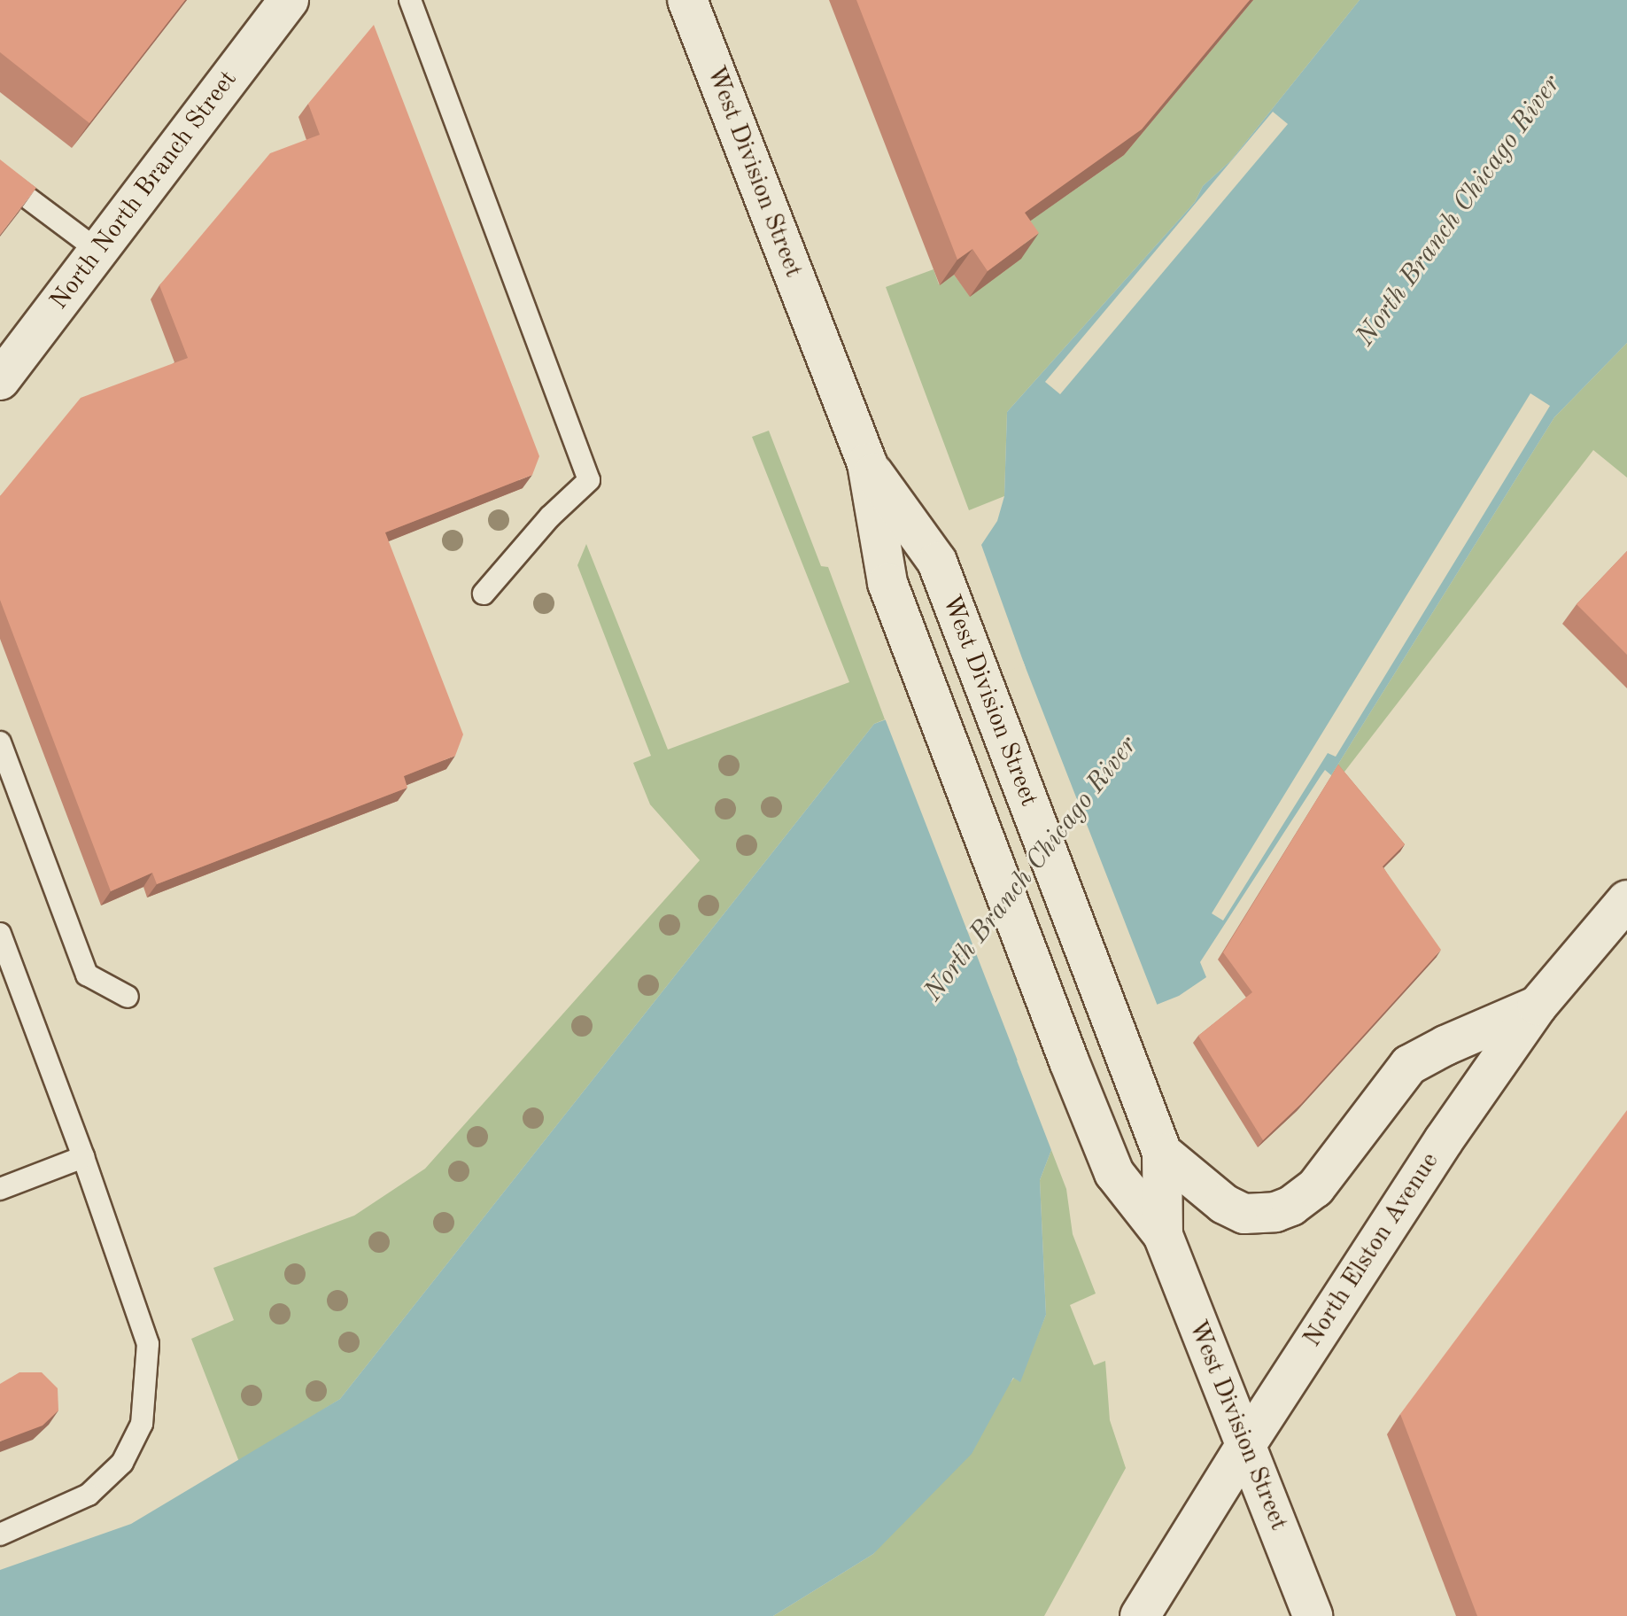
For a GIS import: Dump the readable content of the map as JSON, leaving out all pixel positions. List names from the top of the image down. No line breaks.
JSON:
{"streets":{"main road":["West Division Street","North North Branch Street","North Elston Avenue"]},"crossings":[["West Division Street","North Elston Avenue"]],"water":["North Branch Chicago River"]}
